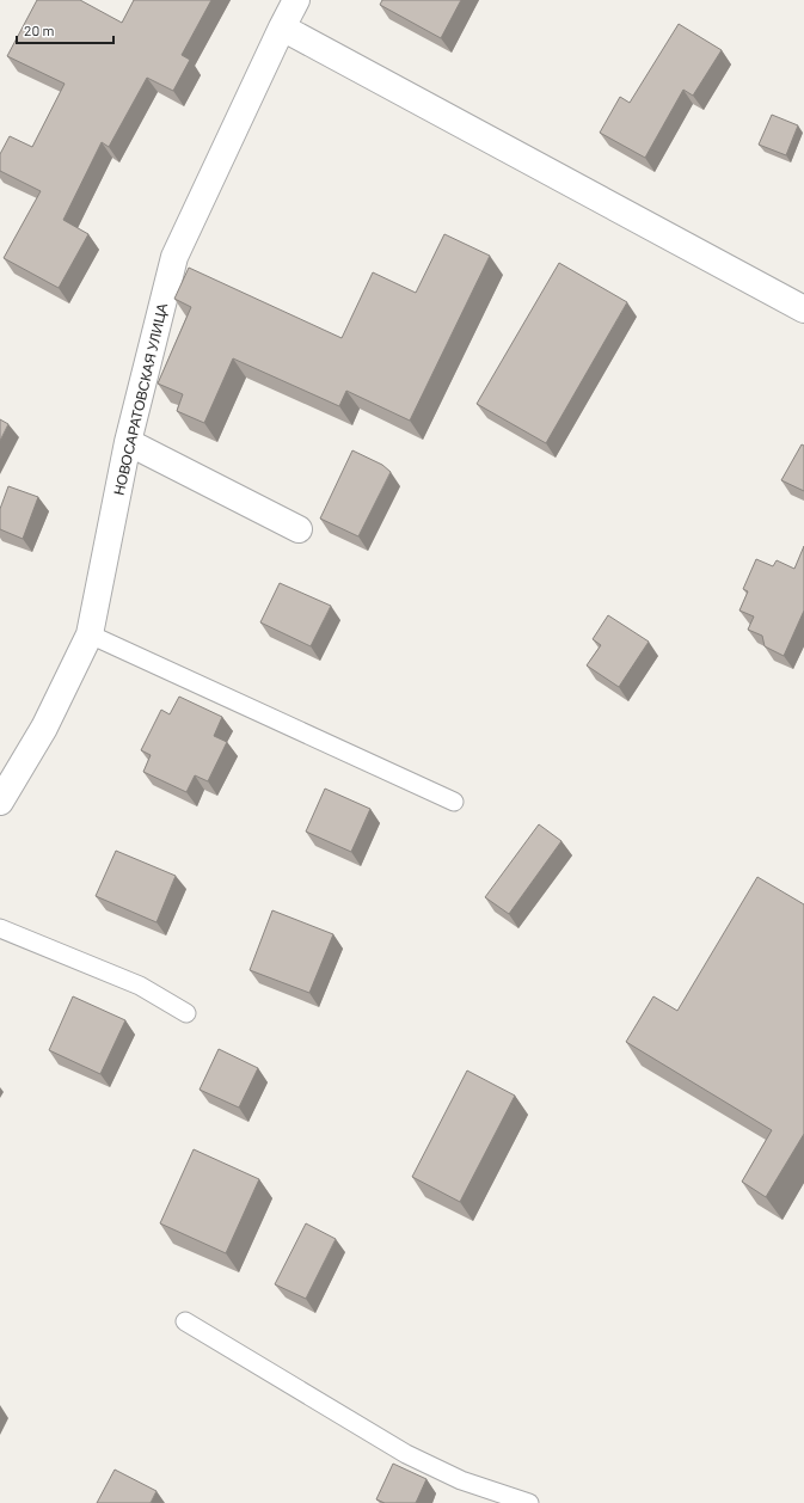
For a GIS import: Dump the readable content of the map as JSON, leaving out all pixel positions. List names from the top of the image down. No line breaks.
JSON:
{"streets":{"street":["НОВОСАРАТОВСКАЯ УЛИЦА"]},"scale_bar":"20 m"}
